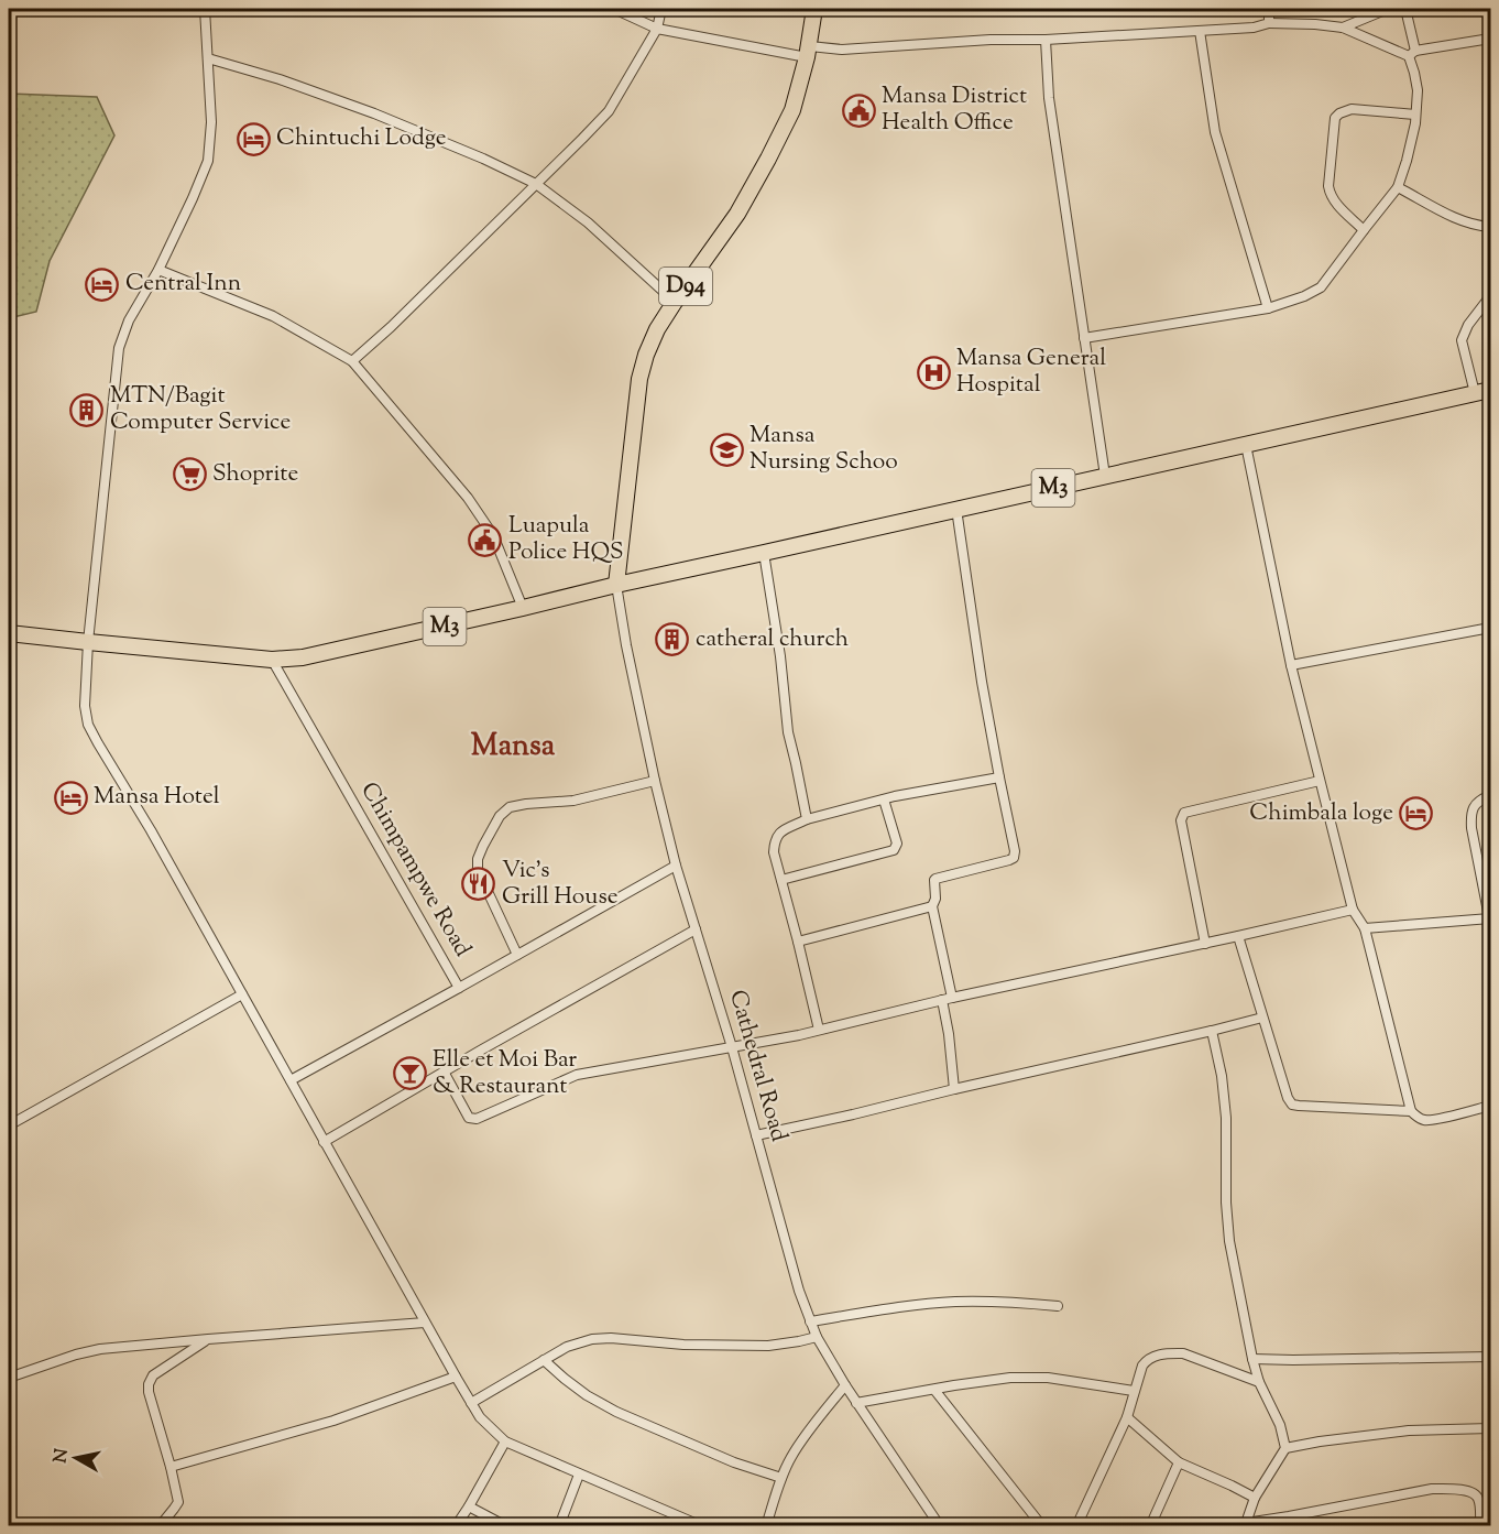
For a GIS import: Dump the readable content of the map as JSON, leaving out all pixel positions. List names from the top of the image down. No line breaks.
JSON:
{"streets":{"main road":["D94","M3"],"street":["Chimpampwe Road","Cathedral Road"]},"crossings":[["D94","M3"],["D94","Cathedral Road"],["M3","Chimpampwe Road"],["M3","Cathedral Road"],["Chimpampwe Road","Cathedral Road"]],"districts":["Mansa"],"places":{"public building":["Mansa District Health Office","Luapula Police HQS"],"hotel":["Chintuchi Lodge","Central Inn","Mansa Hotel","Chimbala loge"],"hospital":["Mansa General Hospital"],"building":["MTN/Bagit Computer Service","catheral church"],"school or university":["Mansa Nursing Schoo"],"supermarket":["Shoprite"],"restaurant":["Vic's Grill House"],"bar":["Elle et Moi Bar & Restaurant"]},"north":"left"}
